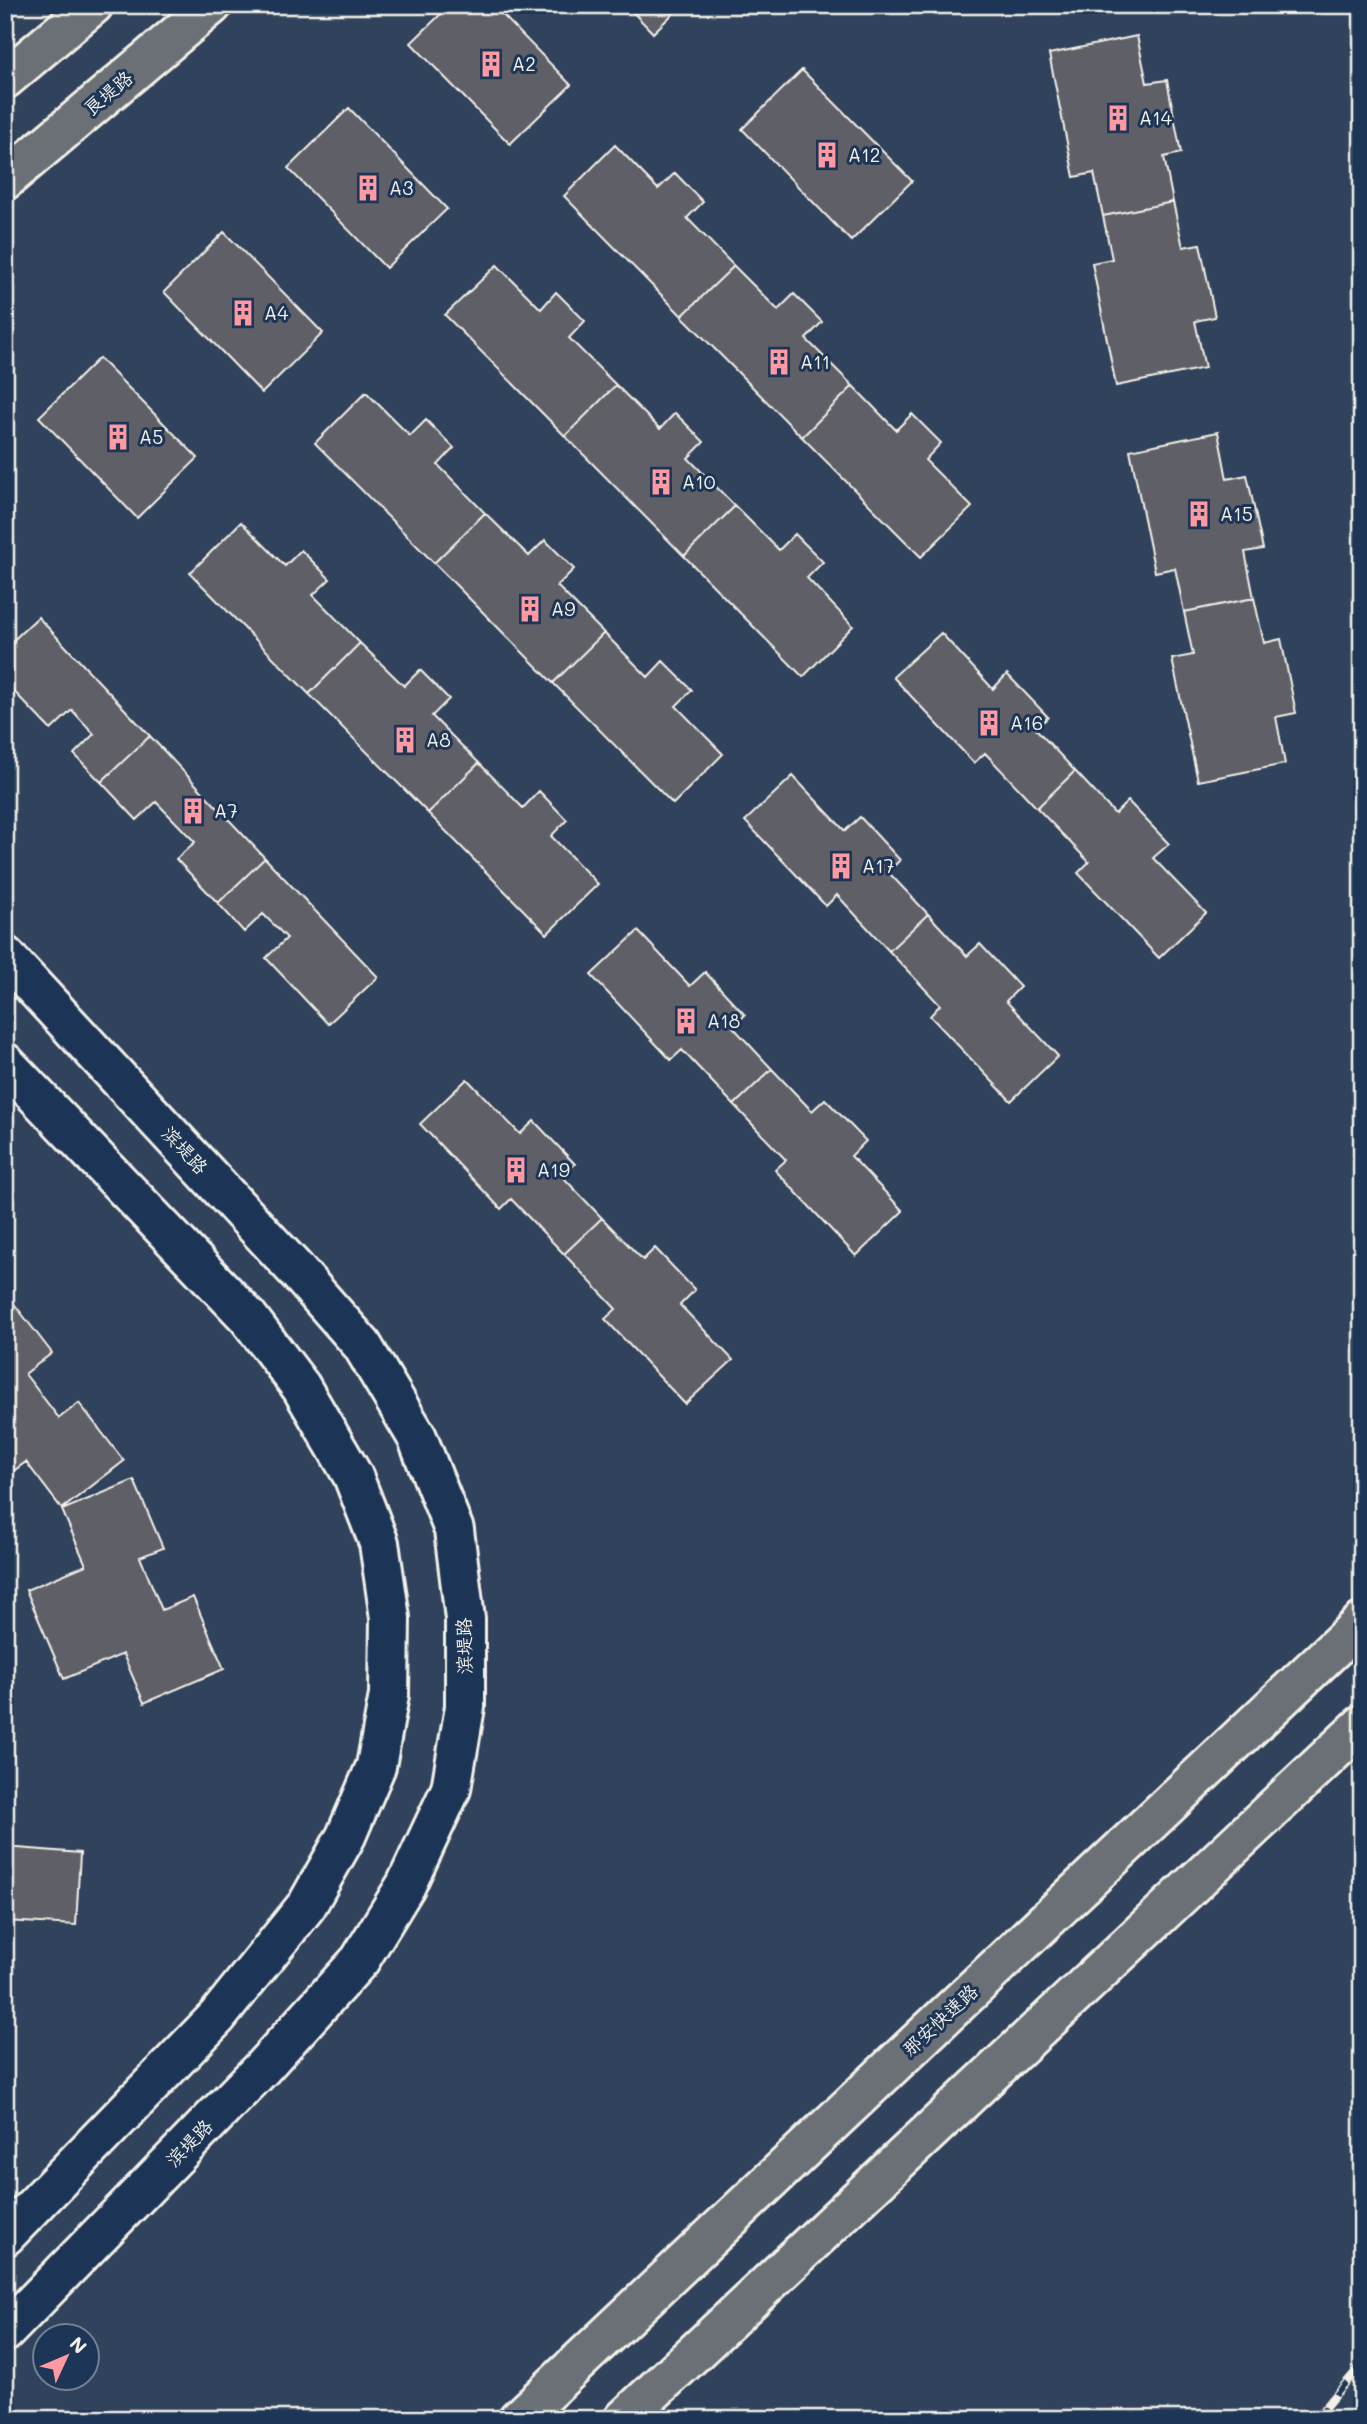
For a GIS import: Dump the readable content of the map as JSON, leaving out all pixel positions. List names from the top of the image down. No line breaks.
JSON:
{"streets":{"main road":["良堤路","那安快速路"],"street":["滨堤路"]},"places":{"building":["A2","A14","A12","A3","A4","A11","A5","A10","A15","A9","A16","A8","A7","A17","A18","A19"]},"north":"top right"}
